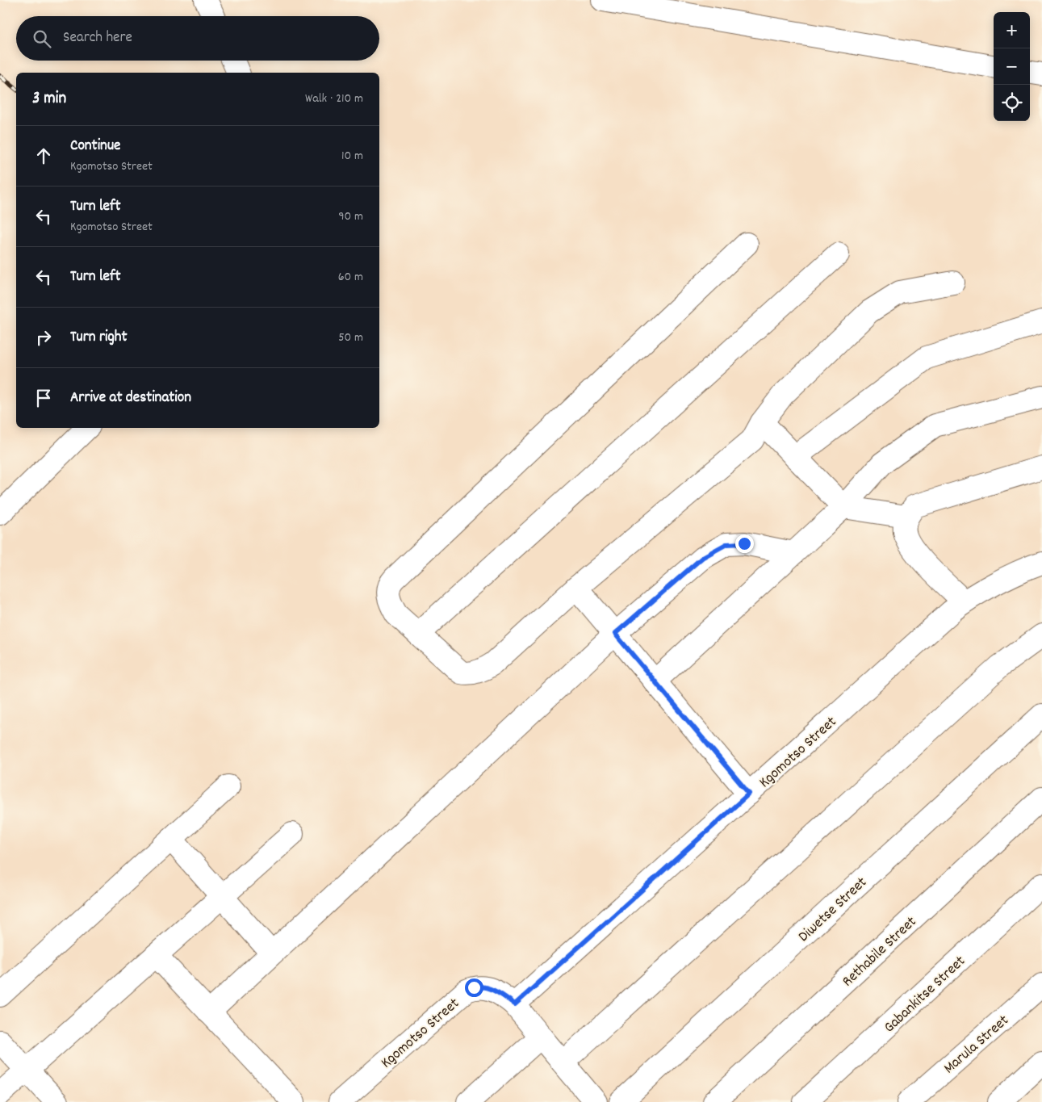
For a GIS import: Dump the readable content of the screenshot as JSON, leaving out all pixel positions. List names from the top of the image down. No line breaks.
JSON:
{"streets":{"street":["Kgomotso Street","Diwetse Street","Rethabile Street","Gabankitse Street","Marula Street"]},"page":{"map_buttons":["+","−"],"search":"Search here","heading":["3 min","Walk · 210 m"],"list":[["Continue","Kgomotso Street","10 m"],["Turn left","Kgomotso Street","90 m"],["Turn left","60 m"],["Turn right","50 m"],"Arrive at destination"]}}
